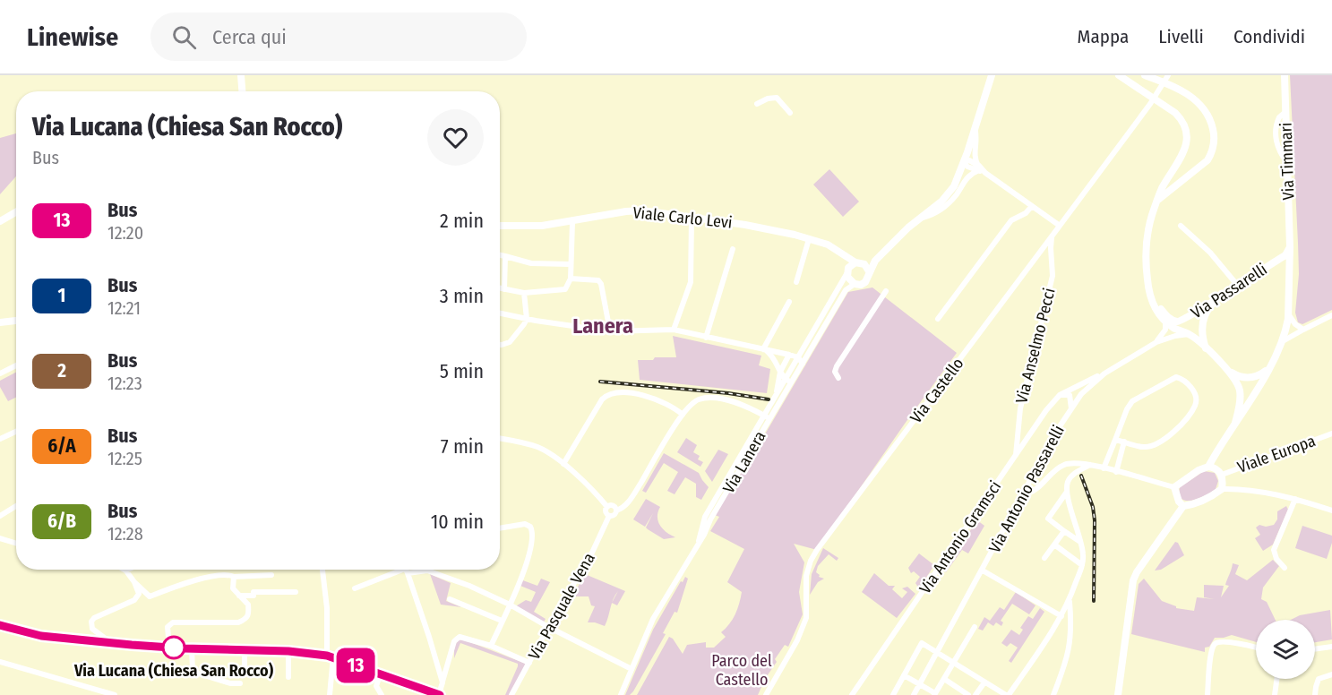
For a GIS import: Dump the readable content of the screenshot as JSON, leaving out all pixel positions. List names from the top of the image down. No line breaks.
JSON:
{"streets":{"main road":["Via Timmari","Viale Carlo Levi","Via Passarelli"],"street":["Via Anselmo Pecci","Via Castello","Viale Europa","Via Lanera","Via Antonio Passarelli","Via Antonio Gramsci","Via Pasquale Vena"]},"crossings":[["Via Timmari","Via Passarelli"],["Viale Carlo Levi","Via Lanera"],["Via Anselmo Pecci","Via Castello"],["Via Anselmo Pecci","Via Antonio Gramsci"],["Via Antonio Passarelli","Via Antonio Gramsci"]],"districts":["Lanera"],"parks":["Parco del Castello"],"places":["Via Lucana (Chiesa San Rocco)"],"lines":["bus line 13"],"page":{"header":"Linewise","search":"Cerca qui","nav":["Mappa","Livelli","Condividi"],"on_map":"13","heading":["Via Lucana (Chiesa San Rocco)","Bus"],"list":[{"mark":"13","name":"Bus","note":"12:20","value":"2 min"},{"mark":"1","name":"Bus","note":"12:21","value":"3 min"},{"mark":"2","name":"Bus","note":"12:23","value":"5 min"},{"mark":"6/A","name":"Bus","note":"12:25","value":"7 min"},{"mark":"6/B","name":"Bus","note":"12:28","value":"10 min"}]}}
